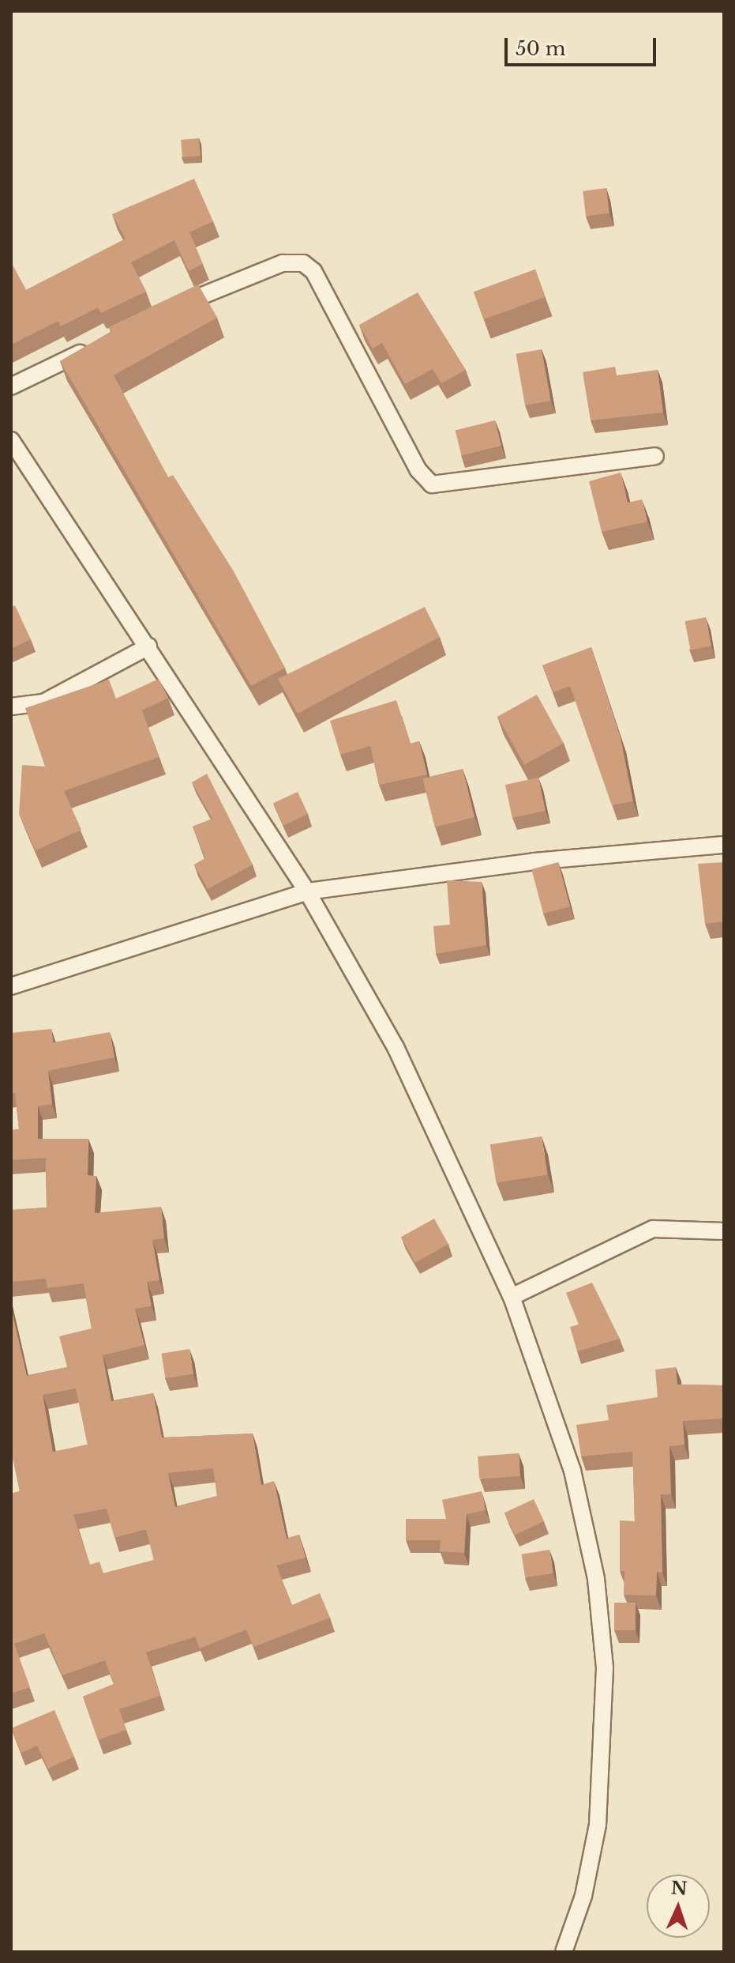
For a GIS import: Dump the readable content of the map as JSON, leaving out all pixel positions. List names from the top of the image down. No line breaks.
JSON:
{"scale_bar":"50 m","north":"top"}
